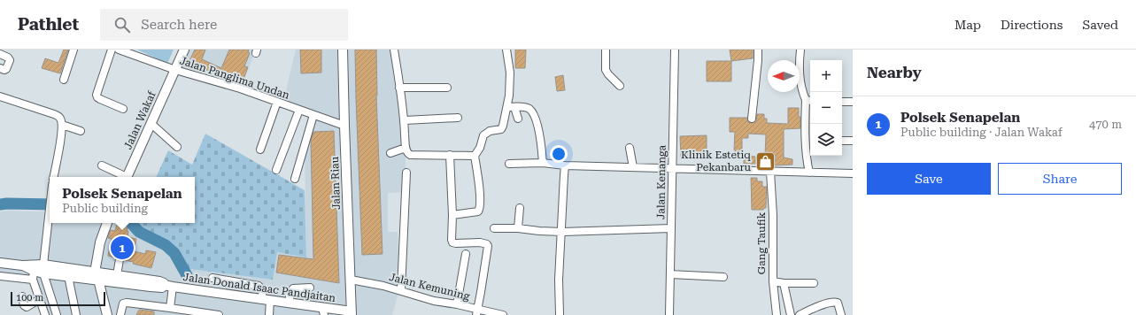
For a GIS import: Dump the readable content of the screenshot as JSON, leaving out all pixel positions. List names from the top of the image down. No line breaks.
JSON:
{"streets":{"main road":["Jalan Wakaf","Jalan Riau","Jalan Donald Isaac Pandjaitan"],"street":["Jalan Panglima Undan","Jalan Kenanga","Gang Taufik","Jalan Kemuning"]},"crossings":[["Jalan Panglima Undan","Jalan Wakaf"],["Jalan Panglima Undan","Jalan Riau"],["Jalan Riau","Jalan Kemuning"],["Jalan Riau","Jalan Donald Isaac Pandjaitan"]],"places":{"shop":["Klinik Estetiq Pekanbaru"]},"scale_bar":"100 m","north":"left","page":{"header":"Pathlet","search":"Search here","nav":["Map","Directions","Saved"],"heading":"Nearby","map_buttons":["+","−"],"list":[{"mark":"1","name":"Polsek Senapelan","note":"Public building · Jalan Wakaf","value":"470 m"}],"buttons":["Save","Share"],"popup":["Polsek Senapelan","Public building"],"pins":"1","scale":"100 m"}}
